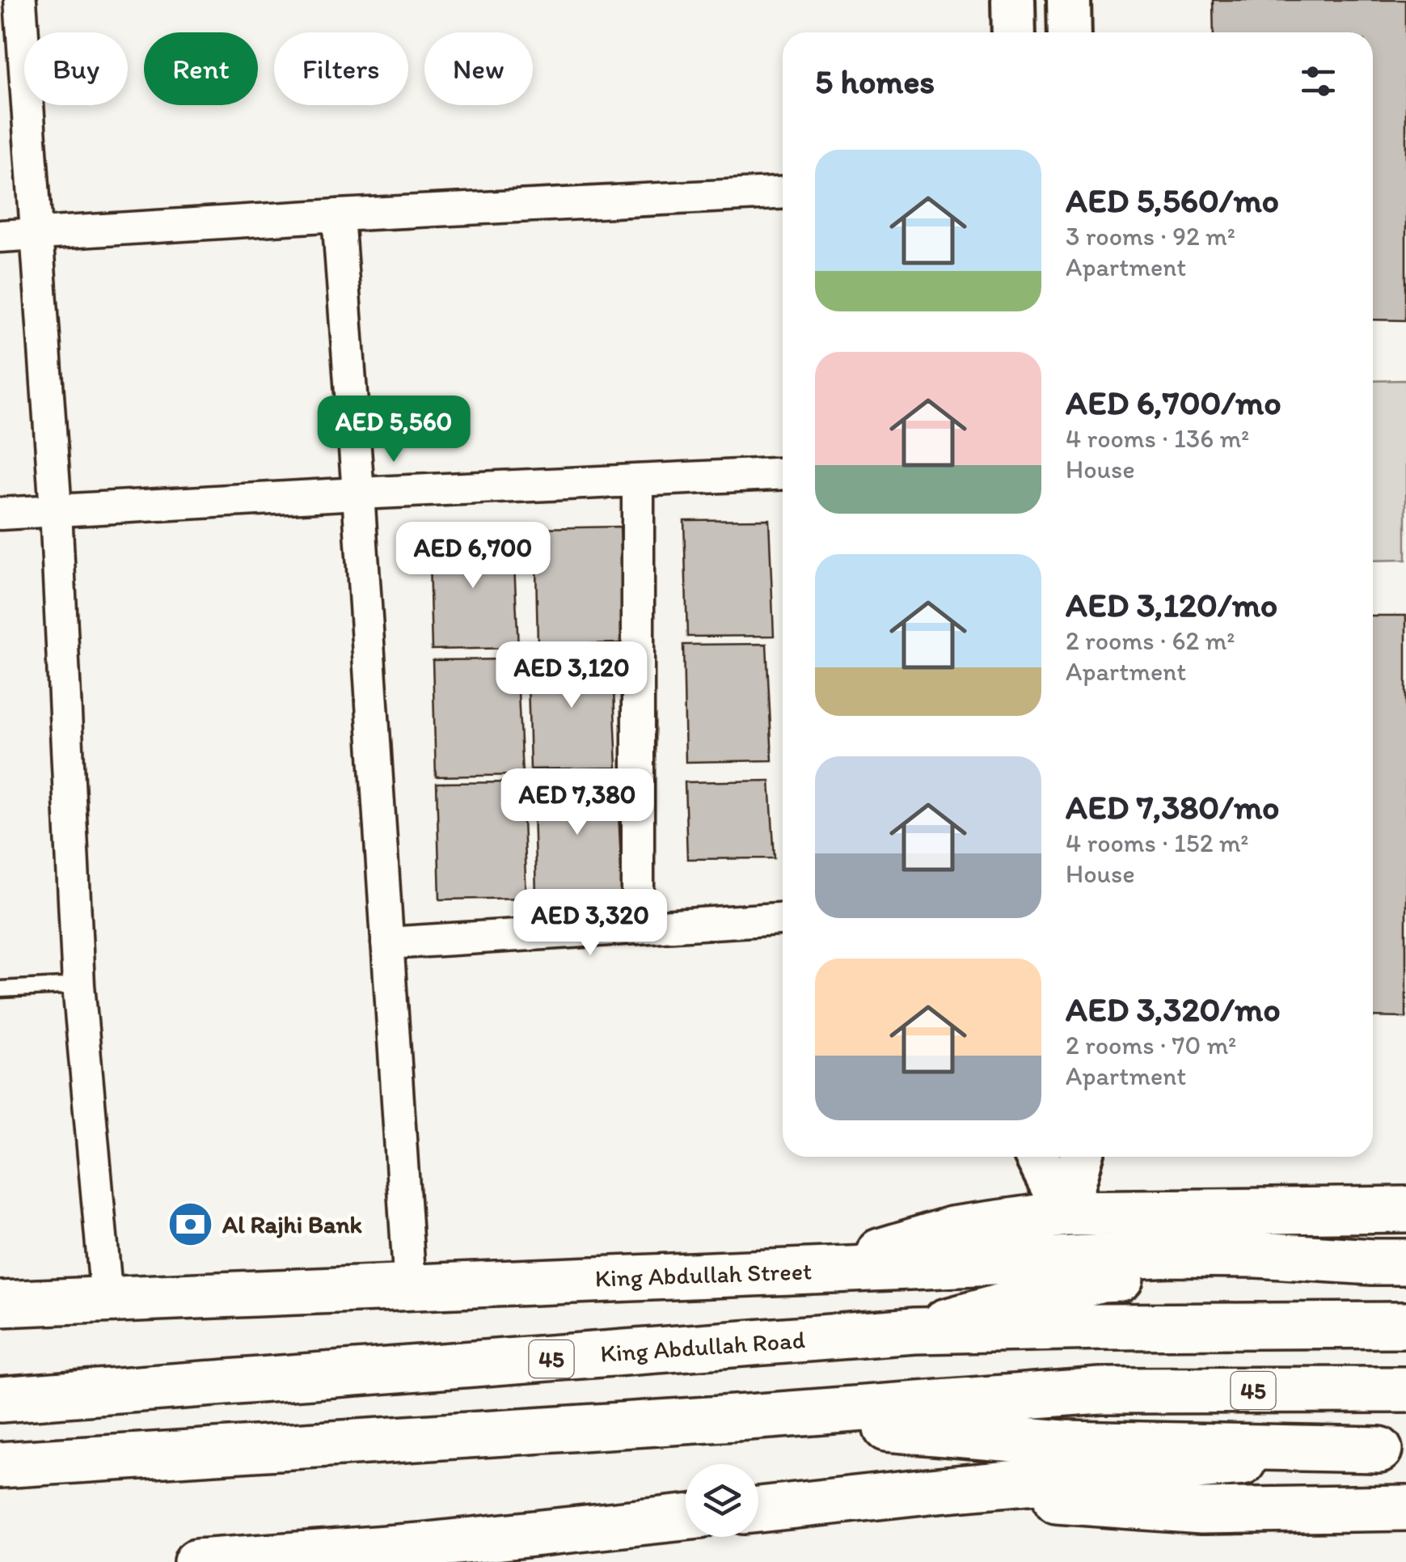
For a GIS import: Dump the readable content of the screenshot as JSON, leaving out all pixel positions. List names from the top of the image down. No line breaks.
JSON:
{"streets":{"main road":["King Abdullah Street","King Abdullah Road","45"]},"places":{"bank":["Al Rajhi Bank"]},"page":{"chip":["Buy","Rent","Filters","New"],"heading":"5 homes","list":[{"name":"AED 5,560/mo","note":"3 rooms · 92 m² · Apartment"},{"name":"AED 6,700/mo","note":"4 rooms · 136 m² · House"},{"name":"AED 3,120/mo","note":"2 rooms · 62 m² · Apartment"},{"name":"AED 7,380/mo","note":"4 rooms · 152 m² · House"},{"name":"AED 3,320/mo","note":"2 rooms · 70 m² · Apartment"}],"price":["AED 5,560","AED 6,700","AED 3,120","AED 7,380","AED 3,320"]}}
